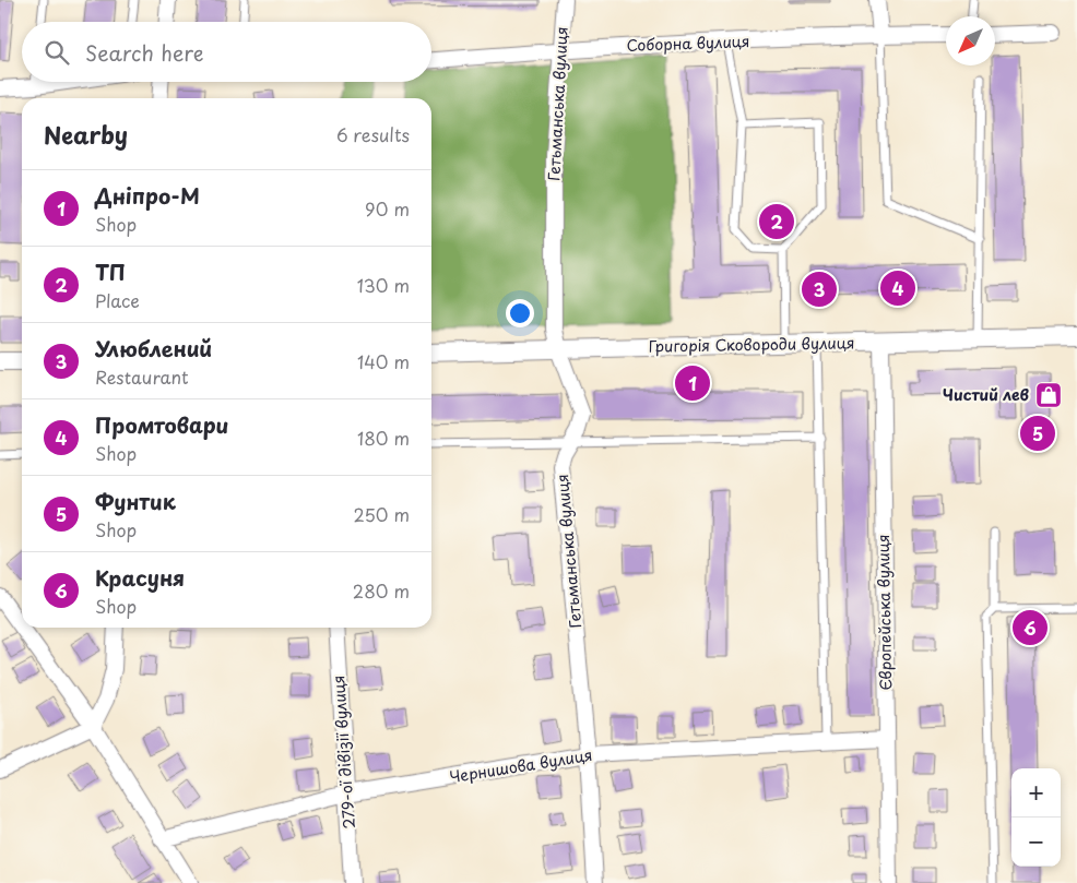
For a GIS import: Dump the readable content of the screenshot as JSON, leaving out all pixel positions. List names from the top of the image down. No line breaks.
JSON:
{"streets":{"street":["Соборна вулиця","Гетьманська вулиця","Григорія Сковороди вулиця","Європейська вулиця","279-ої дівізії вулиця","Чернишова вулиця"]},"crossings":[["Соборна вулиця","Гетьманська вулиця"],["Гетьманська вулиця","Григорія Сковороди вулиця"],["Гетьманська вулиця","Чернишова вулиця"],["Григорія Сковороди вулиця","Європейська вулиця"],["Європейська вулиця","Чернишова вулиця"],["279-ої дівізії вулиця","Чернишова вулиця"]],"places":{"shop":["Чистий лев"]},"north":"bottom left","page":{"search":"Search here","heading":["Nearby","6 results"],"list":[{"mark":"1","name":"Днiпро-М","note":"Shop","value":"90 m"},{"mark":"2","name":"ТП","note":"Place","value":"130 m"},{"mark":"3","name":"Улюблений","note":"Restaurant","value":"140 m"},{"mark":"4","name":"Промтовари","note":"Shop","value":"180 m"},{"mark":"5","name":"Фунтик","note":"Shop","value":"250 m"},{"mark":"6","name":"Красуня","note":"Shop","value":"280 m"}],"pins":["2","4","3","1","5","6"],"map_buttons":["+","−"]}}
